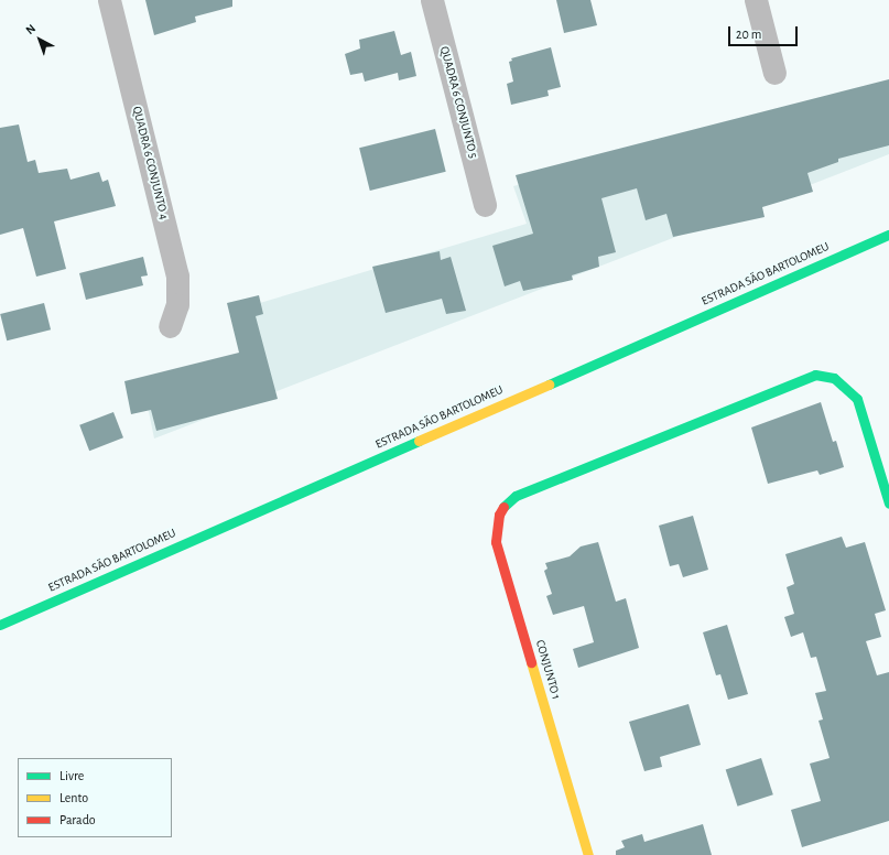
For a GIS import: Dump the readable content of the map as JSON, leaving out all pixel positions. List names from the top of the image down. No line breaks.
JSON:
{"streets":{"street":["QUADRA 6 CONJUNTO 5","QUADRA 6 CONJUNTO 4","ESTRADA SÃO BARTOLOMEU","CONJUNTO 1"]},"legend":["Livre","Lento","Parado"],"scale_bar":"20 m","north":"top left"}
